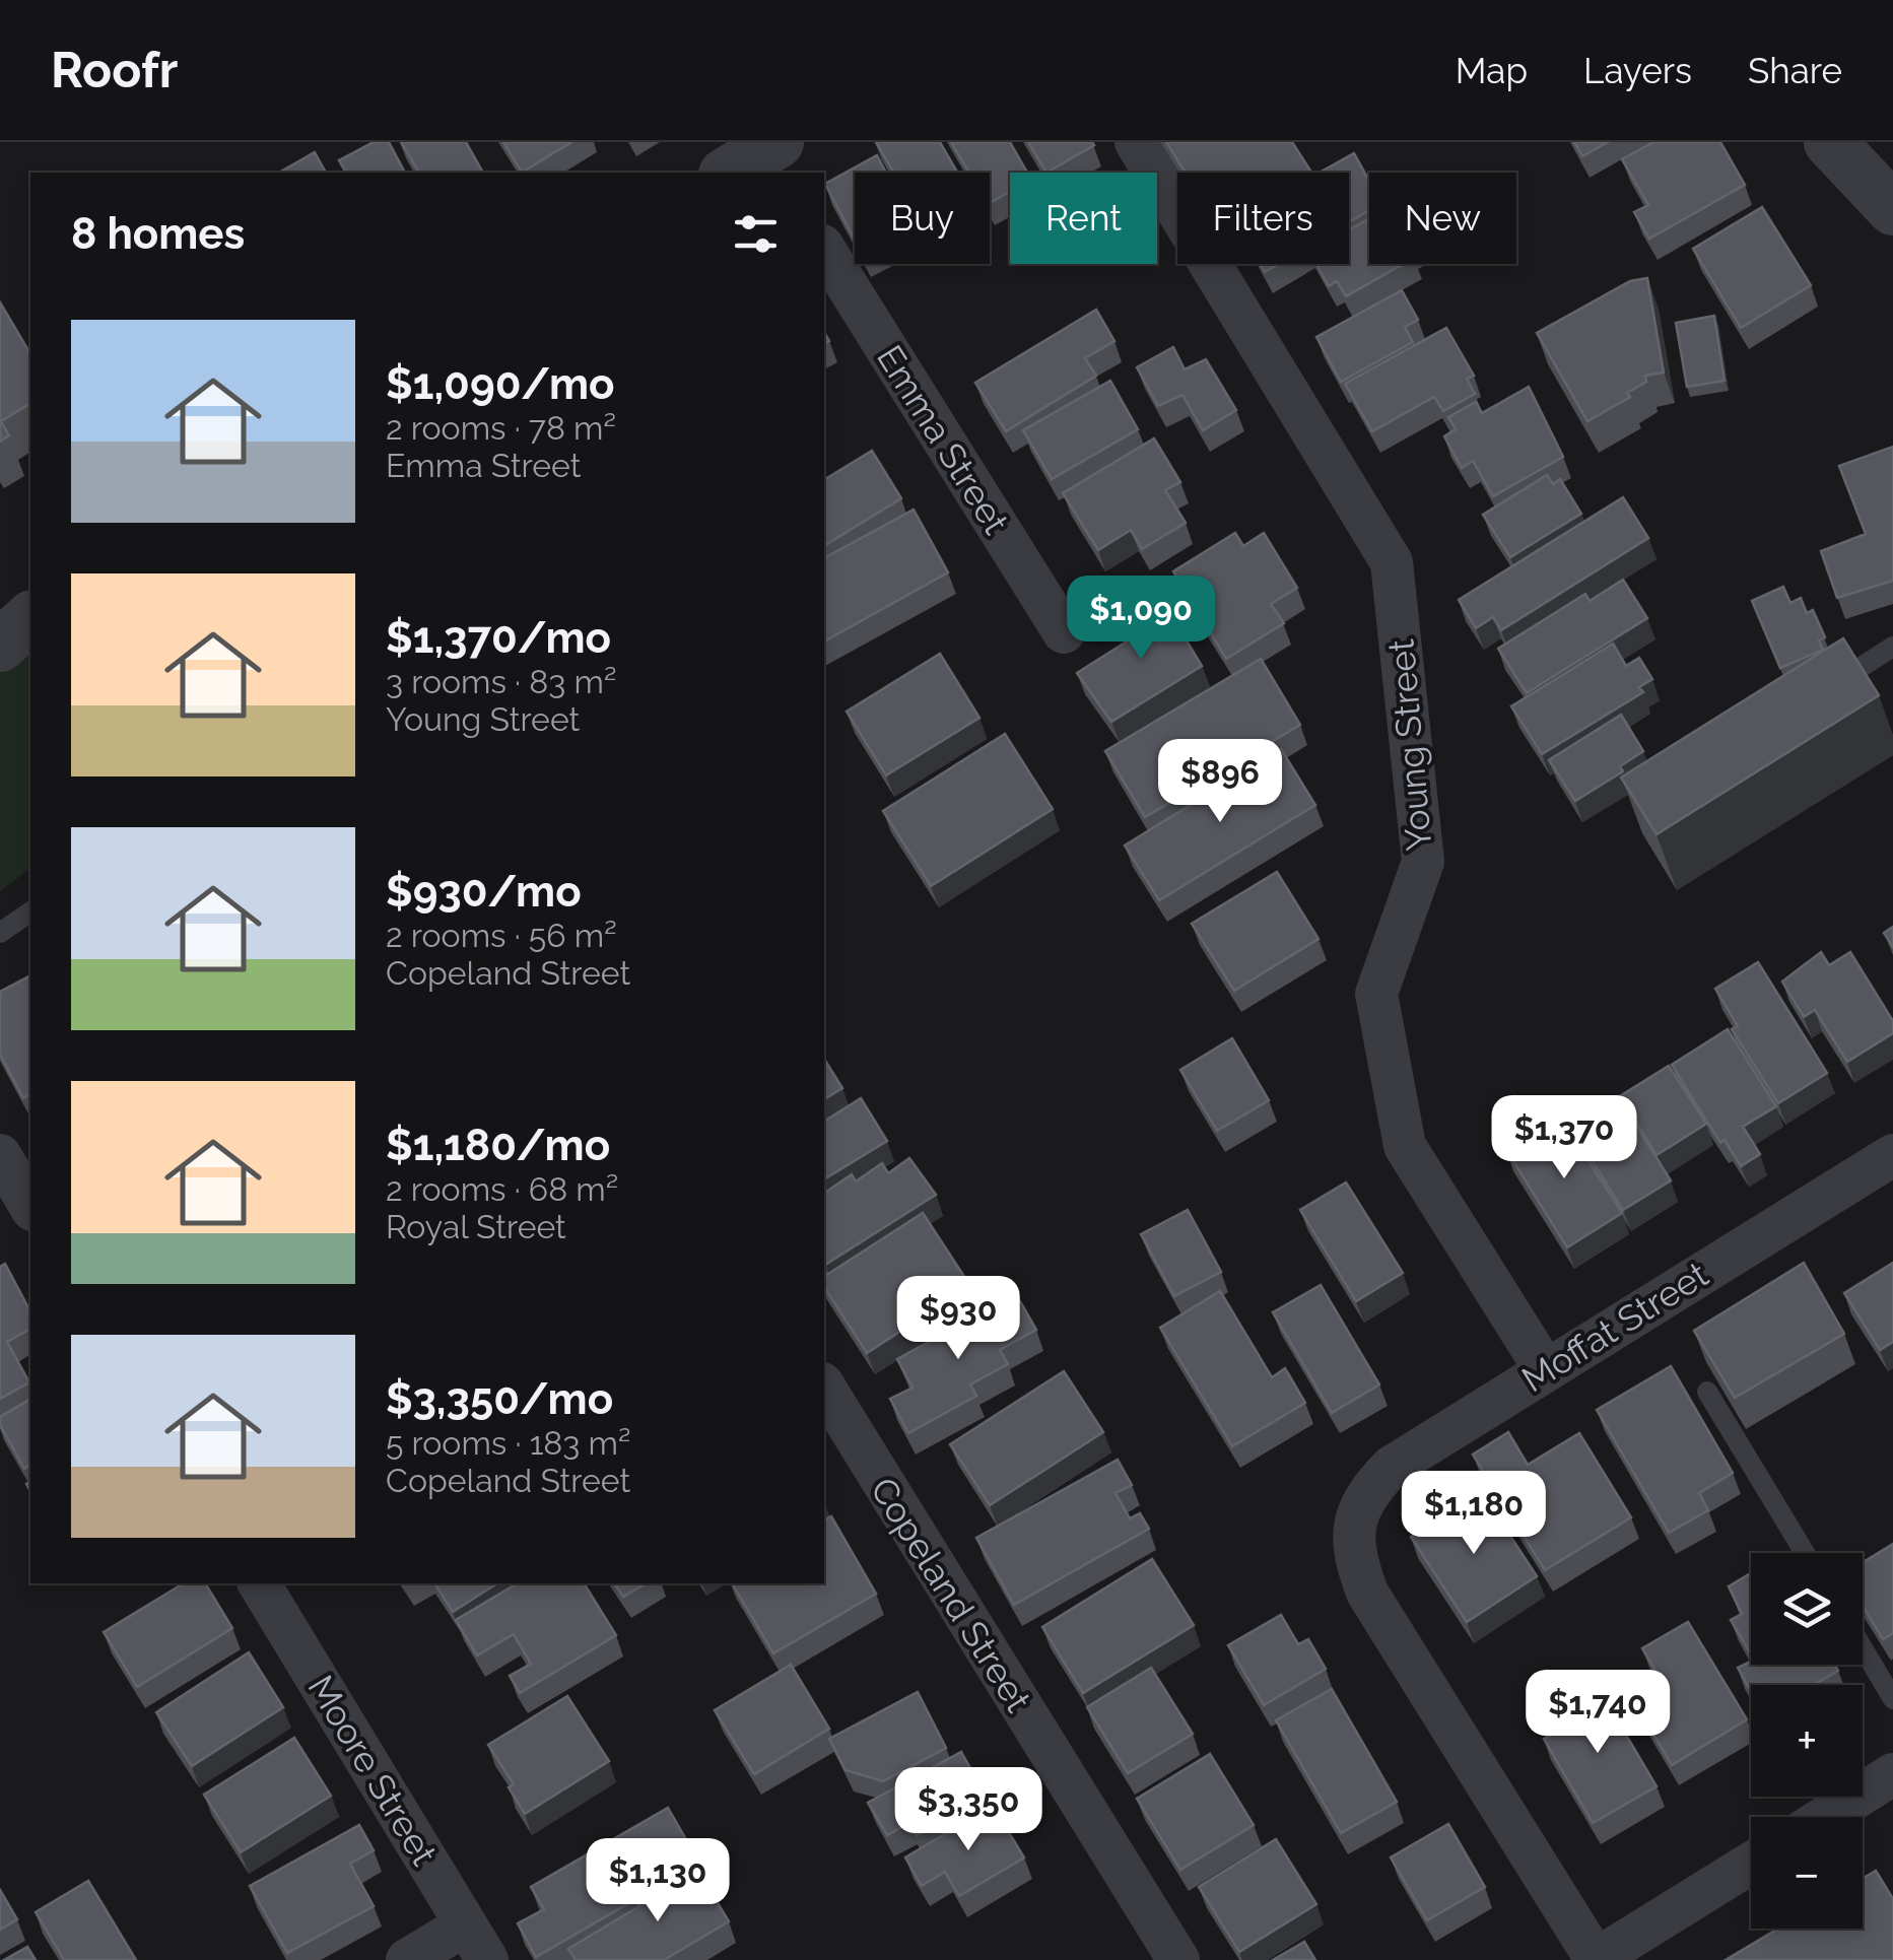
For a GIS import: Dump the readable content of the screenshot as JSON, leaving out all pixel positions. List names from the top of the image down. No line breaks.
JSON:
{"streets":{"street":["Emma Street","Young Street","Moffat Street","Copeland Street","Moore Street"]},"crossings":[["Young Street","Moffat Street"]],"page":{"header":"Roofr","nav":["Map","Layers","Share"],"chip":["Buy","Rent","Filters","New"],"heading":"8 homes","list":[{"name":"$1,090/mo","note":"2 rooms · 78 m² · Emma Street"},{"name":"$1,370/mo","note":"3 rooms · 83 m² · Young Street"},{"name":"$930/mo","note":"2 rooms · 56 m² · Copeland Street"},{"name":"$1,180/mo","note":"2 rooms · 68 m² · Royal Street"},{"name":"$3,350/mo","note":"5 rooms · 183 m² · Copeland Street"}],"price":["$1,090","$896","$1,370","$930","$1,180","$1,740","$3,350","$1,130"],"map_buttons":["+","−"]}}
